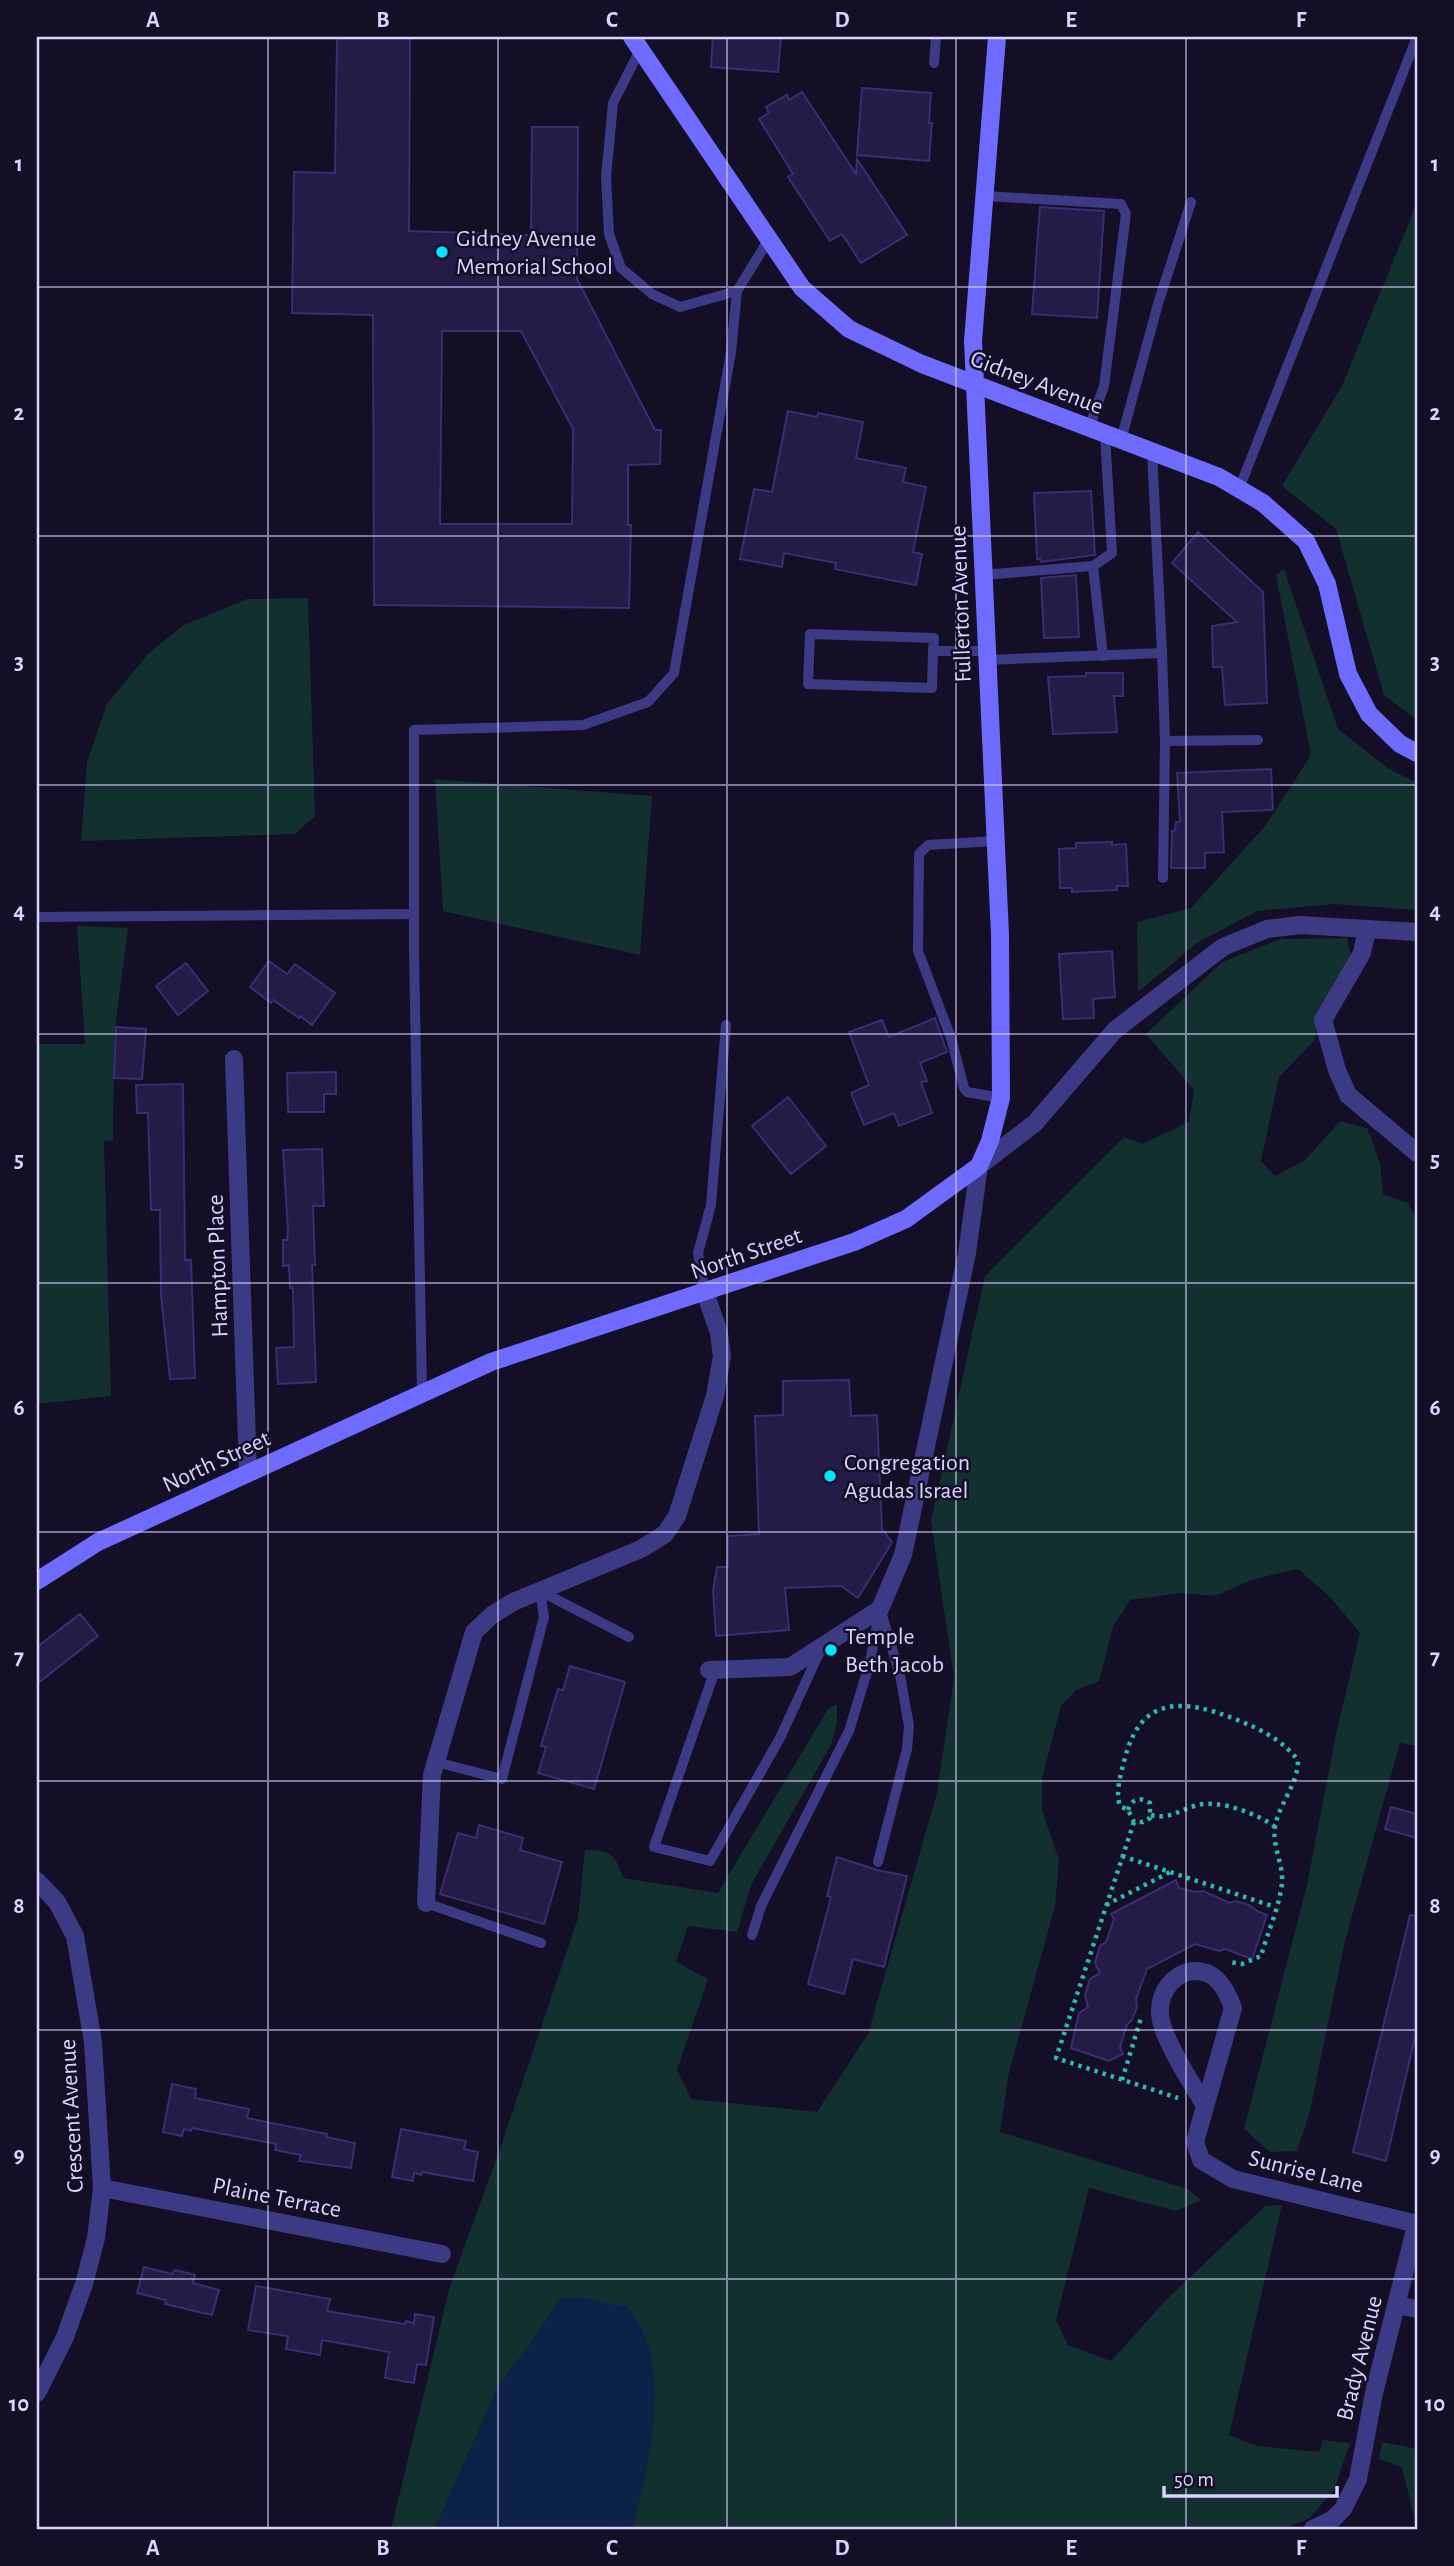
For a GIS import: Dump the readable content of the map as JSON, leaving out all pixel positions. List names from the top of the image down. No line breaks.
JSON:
{"streets":{"street":["Gidney Avenue","Fullerton Avenue","North Street","Hampton Place","Crescent Avenue","Sunrise Lane","Plaine Terrace","Brady Avenue"]},"crossings":[["Gidney Avenue","Fullerton Avenue"],["Fullerton Avenue","North Street"],["North Street","Hampton Place"],["Crescent Avenue","Plaine Terrace"],["Sunrise Lane","Brady Avenue"]],"places":["Gidney Avenue Memorial School","Congregation Agudas Israel","Temple Beth Jacob"],"scale_bar":"50 m","grid":{"columns":["A","B","C","D","E","F"],"rows":["1","2","3","4","5","6","7","8","9","10"]}}
